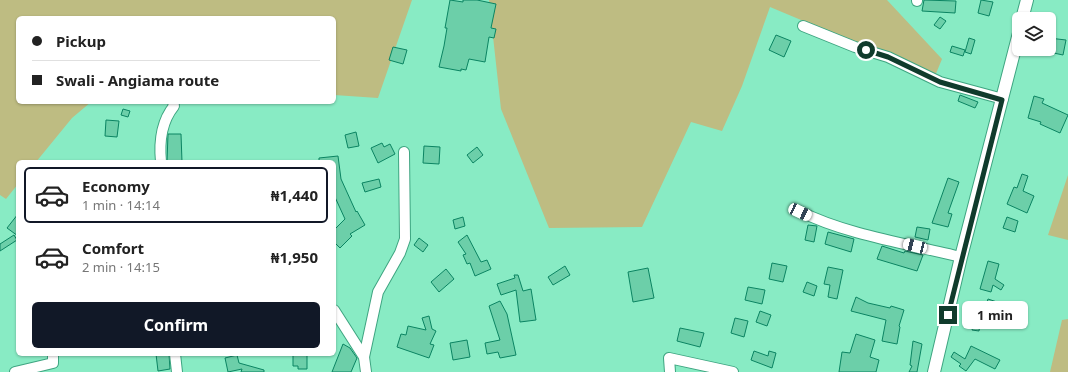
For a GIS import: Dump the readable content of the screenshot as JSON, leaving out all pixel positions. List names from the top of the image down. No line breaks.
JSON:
{"page":{"banner":["Pickup","Swali - Angiama route"],"list":[{"name":"Economy","note":"1 min · 14:14","value":"₦1,440"},{"name":"Comfort","note":"2 min · 14:15","value":"₦1,950"}],"buttons":"Confirm","bubble":"1 min"}}
